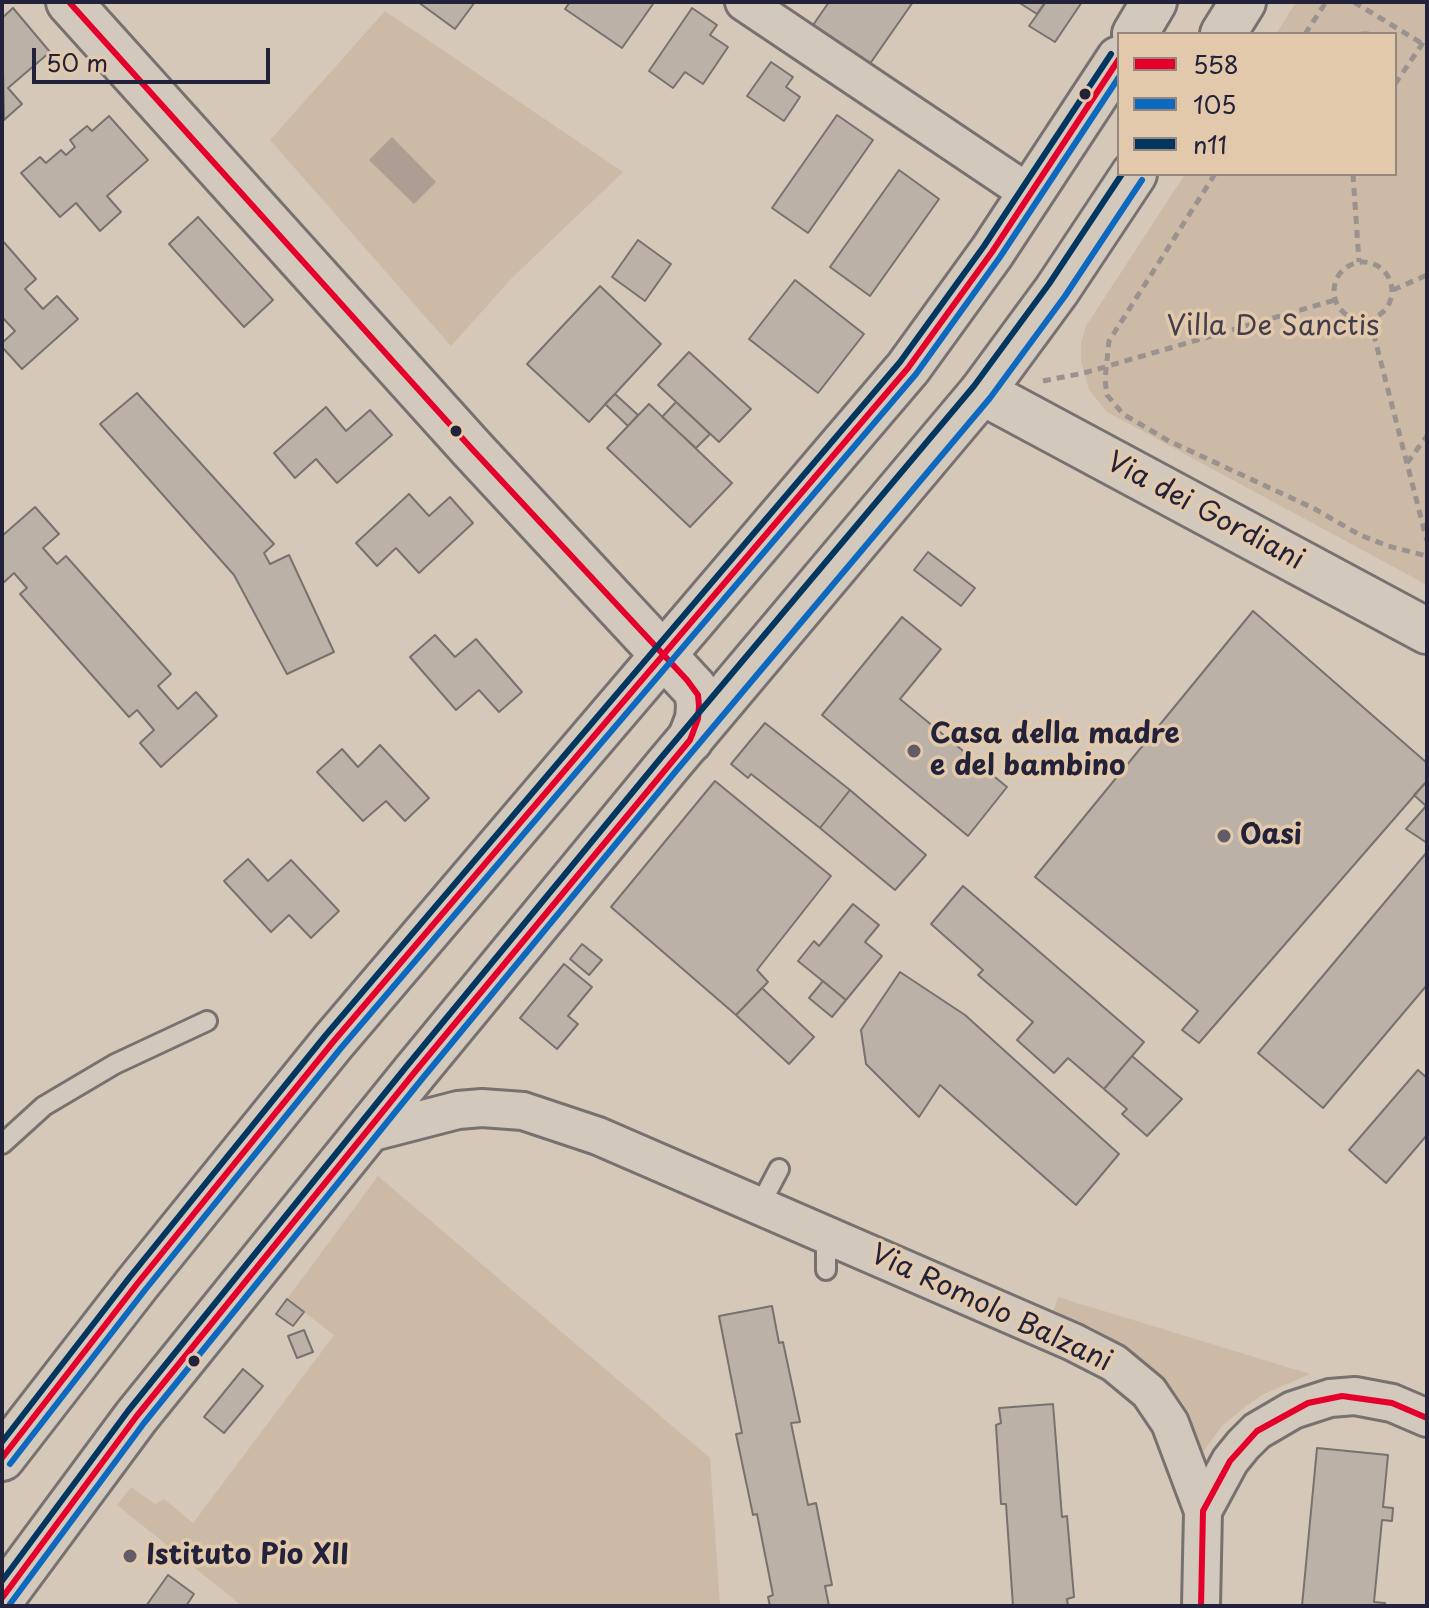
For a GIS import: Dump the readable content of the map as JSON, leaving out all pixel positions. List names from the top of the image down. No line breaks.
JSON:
{"streets":{"main road":["Via dei Gordiani"],"street":["Via Romolo Balzani"]},"parks":["Villa De Sanctis"],"places":["Casa della madre e del bambino","Oasi","Istituto Pio XII"],"lines":["transit line 558","transit line n11","transit line 105"],"legend":["558","105","n11"],"scale_bar":"50 m"}
